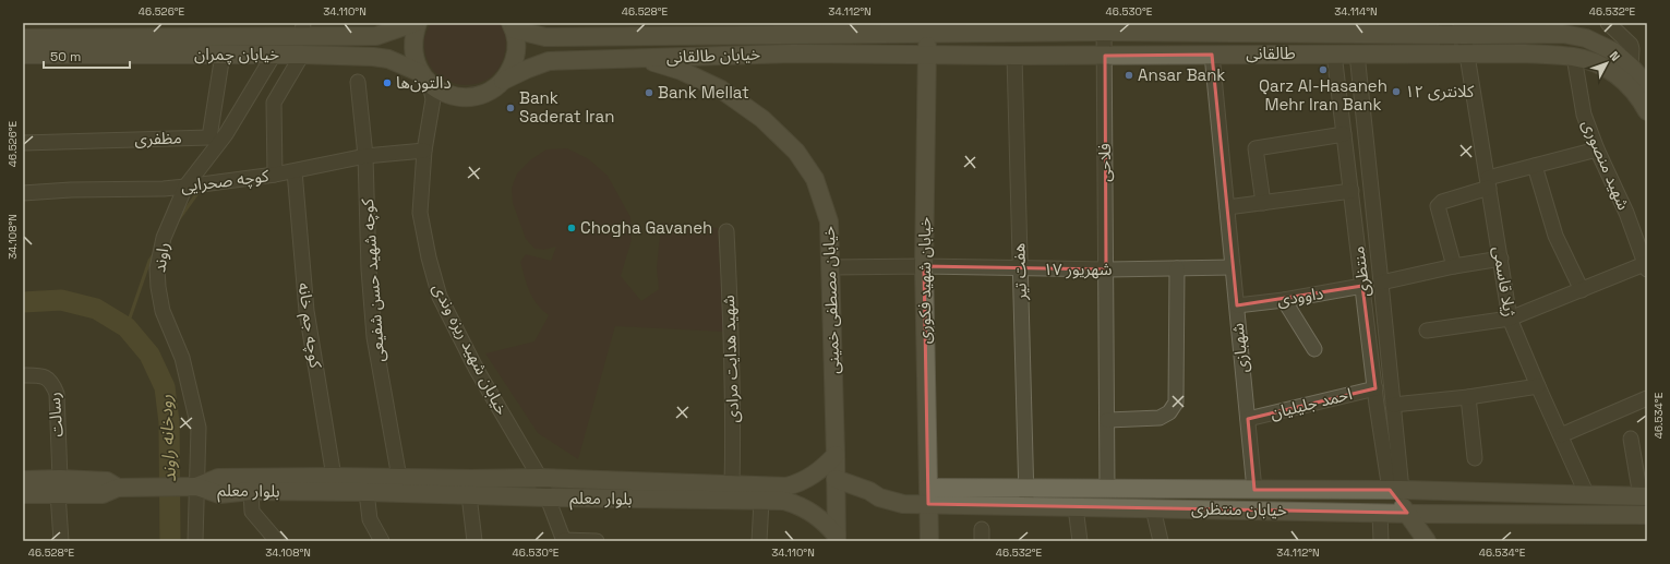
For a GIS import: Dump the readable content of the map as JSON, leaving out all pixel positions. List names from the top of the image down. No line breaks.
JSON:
{"streets":{"main road":["طالقانی","خیابان چمران","خیابان طالقانی","خیابان شهید فکوری","خیابان مصطفی خمینی","بلوار معلم","خیابان منتظری"],"street":["مظفری","فلاحی","شهید منصوری","کوچه صحرایی","راوند","۱۷ شهریور","هفت تیر","منتظری","کوچه شهید حسن شفیعی","ژیلا قاسمی","داوودی","کوچه جم خانه","شهبازی","خیابان شهید ریزه وندی","شهید هدایت مرادی","احمد جلیلیان","رسالت"]},"crossings":[["طالقانی","خیابان طالقانی"],["طالقانی","فلاحی"],["طالقانی","شهید منصوری"],["طالقانی","هفت تیر"],["طالقانی","منتظری"],["طالقانی","خیابان شهید فکوری"],["طالقانی","ژیلا قاسمی"],["طالقانی","شهبازی"],["خیابان چمران","خیابان طالقانی"],["خیابان چمران","مظفری"],["خیابان چمران","راوند"],["خیابان چمران","خیابان شهید ریزه وندی"],["خیابان طالقانی","خیابان شهید فکوری"],["خیابان طالقانی","خیابان مصطفی خمینی"],["فلاحی","۱۷ شهریور"],["فلاحی","خیابان منتظری"],["کوچه صحرایی","راوند"],["کوچه صحرایی","کوچه شهید حسن شفیعی"],["کوچه صحرایی","کوچه جم خانه"],["کوچه صحرایی","خیابان شهید ریزه وندی"],["راوند","بلوار معلم"],["۱۷ شهریور","هفت تیر"],["۱۷ شهریور","خیابان شهید فکوری"],["۱۷ شهریور","خیابان مصطفی خمینی"],["۱۷ شهریور","شهبازی"],["هفت تیر","خیابان منتظری"],["منتظری","داوودی"],["منتظری","احمد جلیلیان"],["منتظری","خیابان منتظری"],["کوچه شهید حسن شفیعی","بلوار معلم"],["خیابان شهید فکوری","خیابان منتظری"],["ژیلا قاسمی","خیابان منتظری"],["داوودی","شهبازی"],["خیابان مصطفی خمینی","بلوار معلم"],["خیابان مصطفی خمینی","خیابان منتظری"],["کوچه جم خانه","بلوار معلم"],["شهبازی","احمد جلیلیان"],["شهبازی","خیابان منتظری"],["خیابان شهید ریزه وندی","بلوار معلم"],["شهید هدایت مرادی","بلوار معلم"]],"water":["رودخانه راوند"],"places":["Qarz Al-Hasaneh Mehr Iran Bank","Ansar Bank","دالتون‌ها","کلانتری ۱۲","Bank Mellat","Bank Saderat Iran","Chogha Gavaneh"],"scale_bar":"50 m","north":"top right","coordinates":["46.526°E","34.110°N","46.528°E","34.112°N","46.530°E","34.114°N","46.532°E","34.108°N","46.534°E"]}
